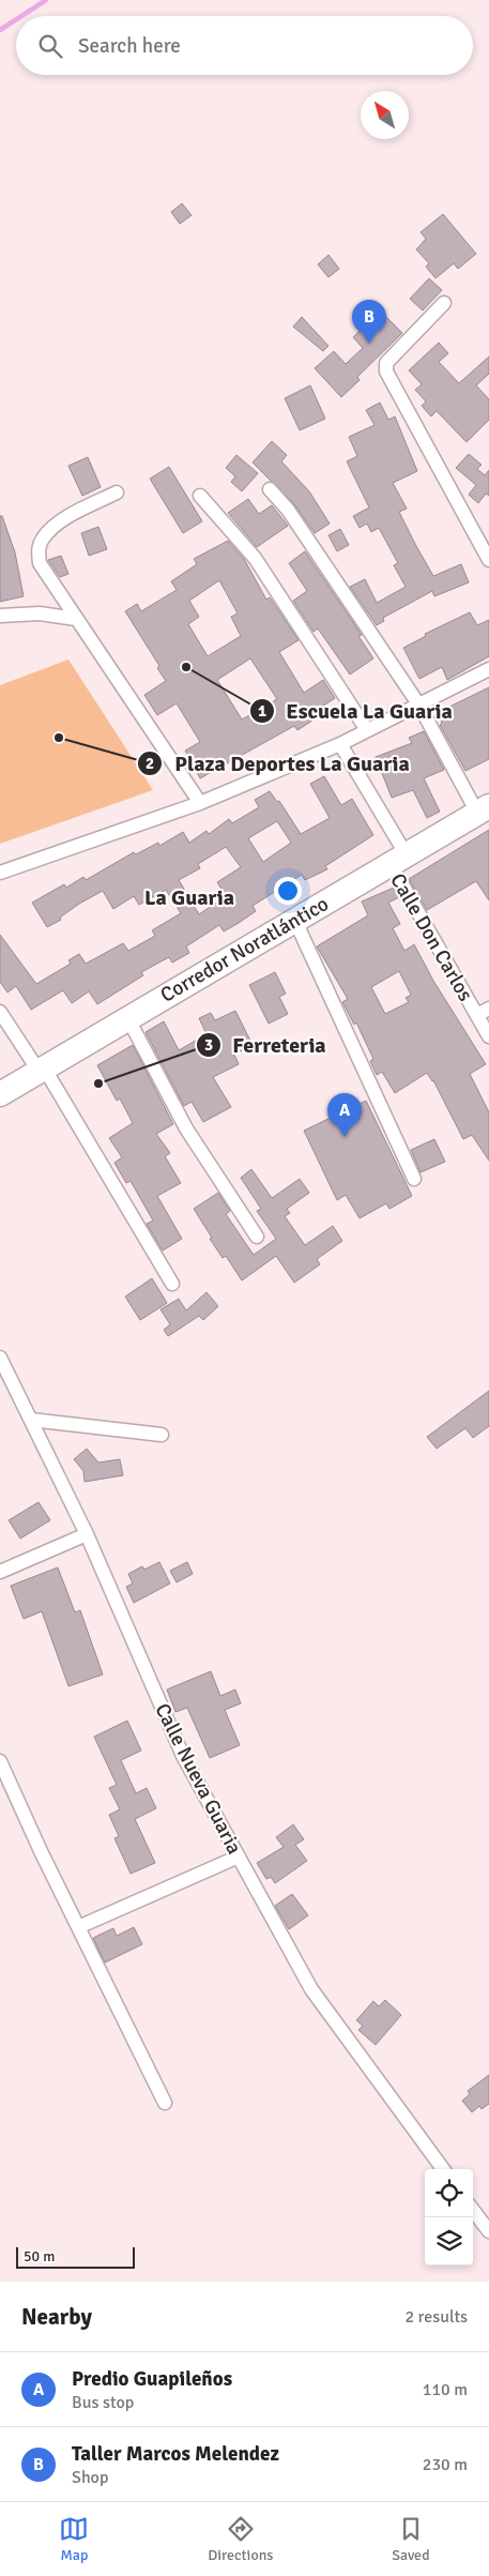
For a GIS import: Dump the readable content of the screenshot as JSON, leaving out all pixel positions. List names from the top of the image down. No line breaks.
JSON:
{"streets":{"highway":["Corredor Noratlántico"],"street":["Calle Don Carlos","Calle Nueva Guaria"]},"crossings":[["Calle Don Carlos","Corredor Noratlántico"]],"districts":["La Guaria"],"places":["Escuela La Guaria","Plaza Deportes La Guaria","Ferreteria"],"scale_bar":"50 m","north":"top left","page":{"search":"Search here","pins":["B","A"],"scale":"50 m","heading":["Nearby","2 results"],"list":[{"mark":"A","name":"Predio Guapileños","note":"Bus stop","value":"110 m"},{"mark":"B","name":"Taller Marcos Melendez","note":"Shop","value":"230 m"}],"nav":["Map","Directions","Saved"]}}
